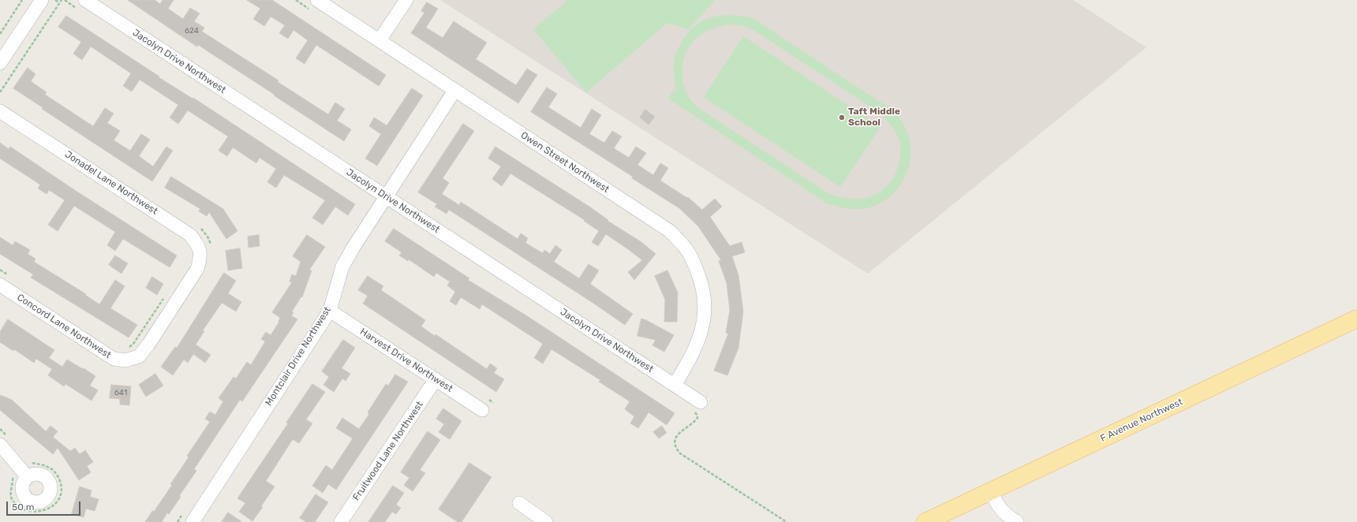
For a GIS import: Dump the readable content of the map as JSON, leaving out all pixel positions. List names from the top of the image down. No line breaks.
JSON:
{"streets":{"main road":["F Avenue Northwest"],"street":["Jacolyn Drive Northwest","Owen Street Northwest","Jonadel Lane Northwest","Concord Lane Northwest","Montclair Drive Northwest","Harvest Drive Northwest","Fruitwood Lane Northwest"]},"crossings":[["Jacolyn Drive Northwest","Owen Street Northwest"],["Jacolyn Drive Northwest","Montclair Drive Northwest"],["Owen Street Northwest","Montclair Drive Northwest"],["Jonadel Lane Northwest","Concord Lane Northwest"],["Montclair Drive Northwest","Harvest Drive Northwest"],["Harvest Drive Northwest","Fruitwood Lane Northwest"]],"places":["Taft Middle School"],"house_numbers":["624","641"],"scale_bar":"50 m"}
